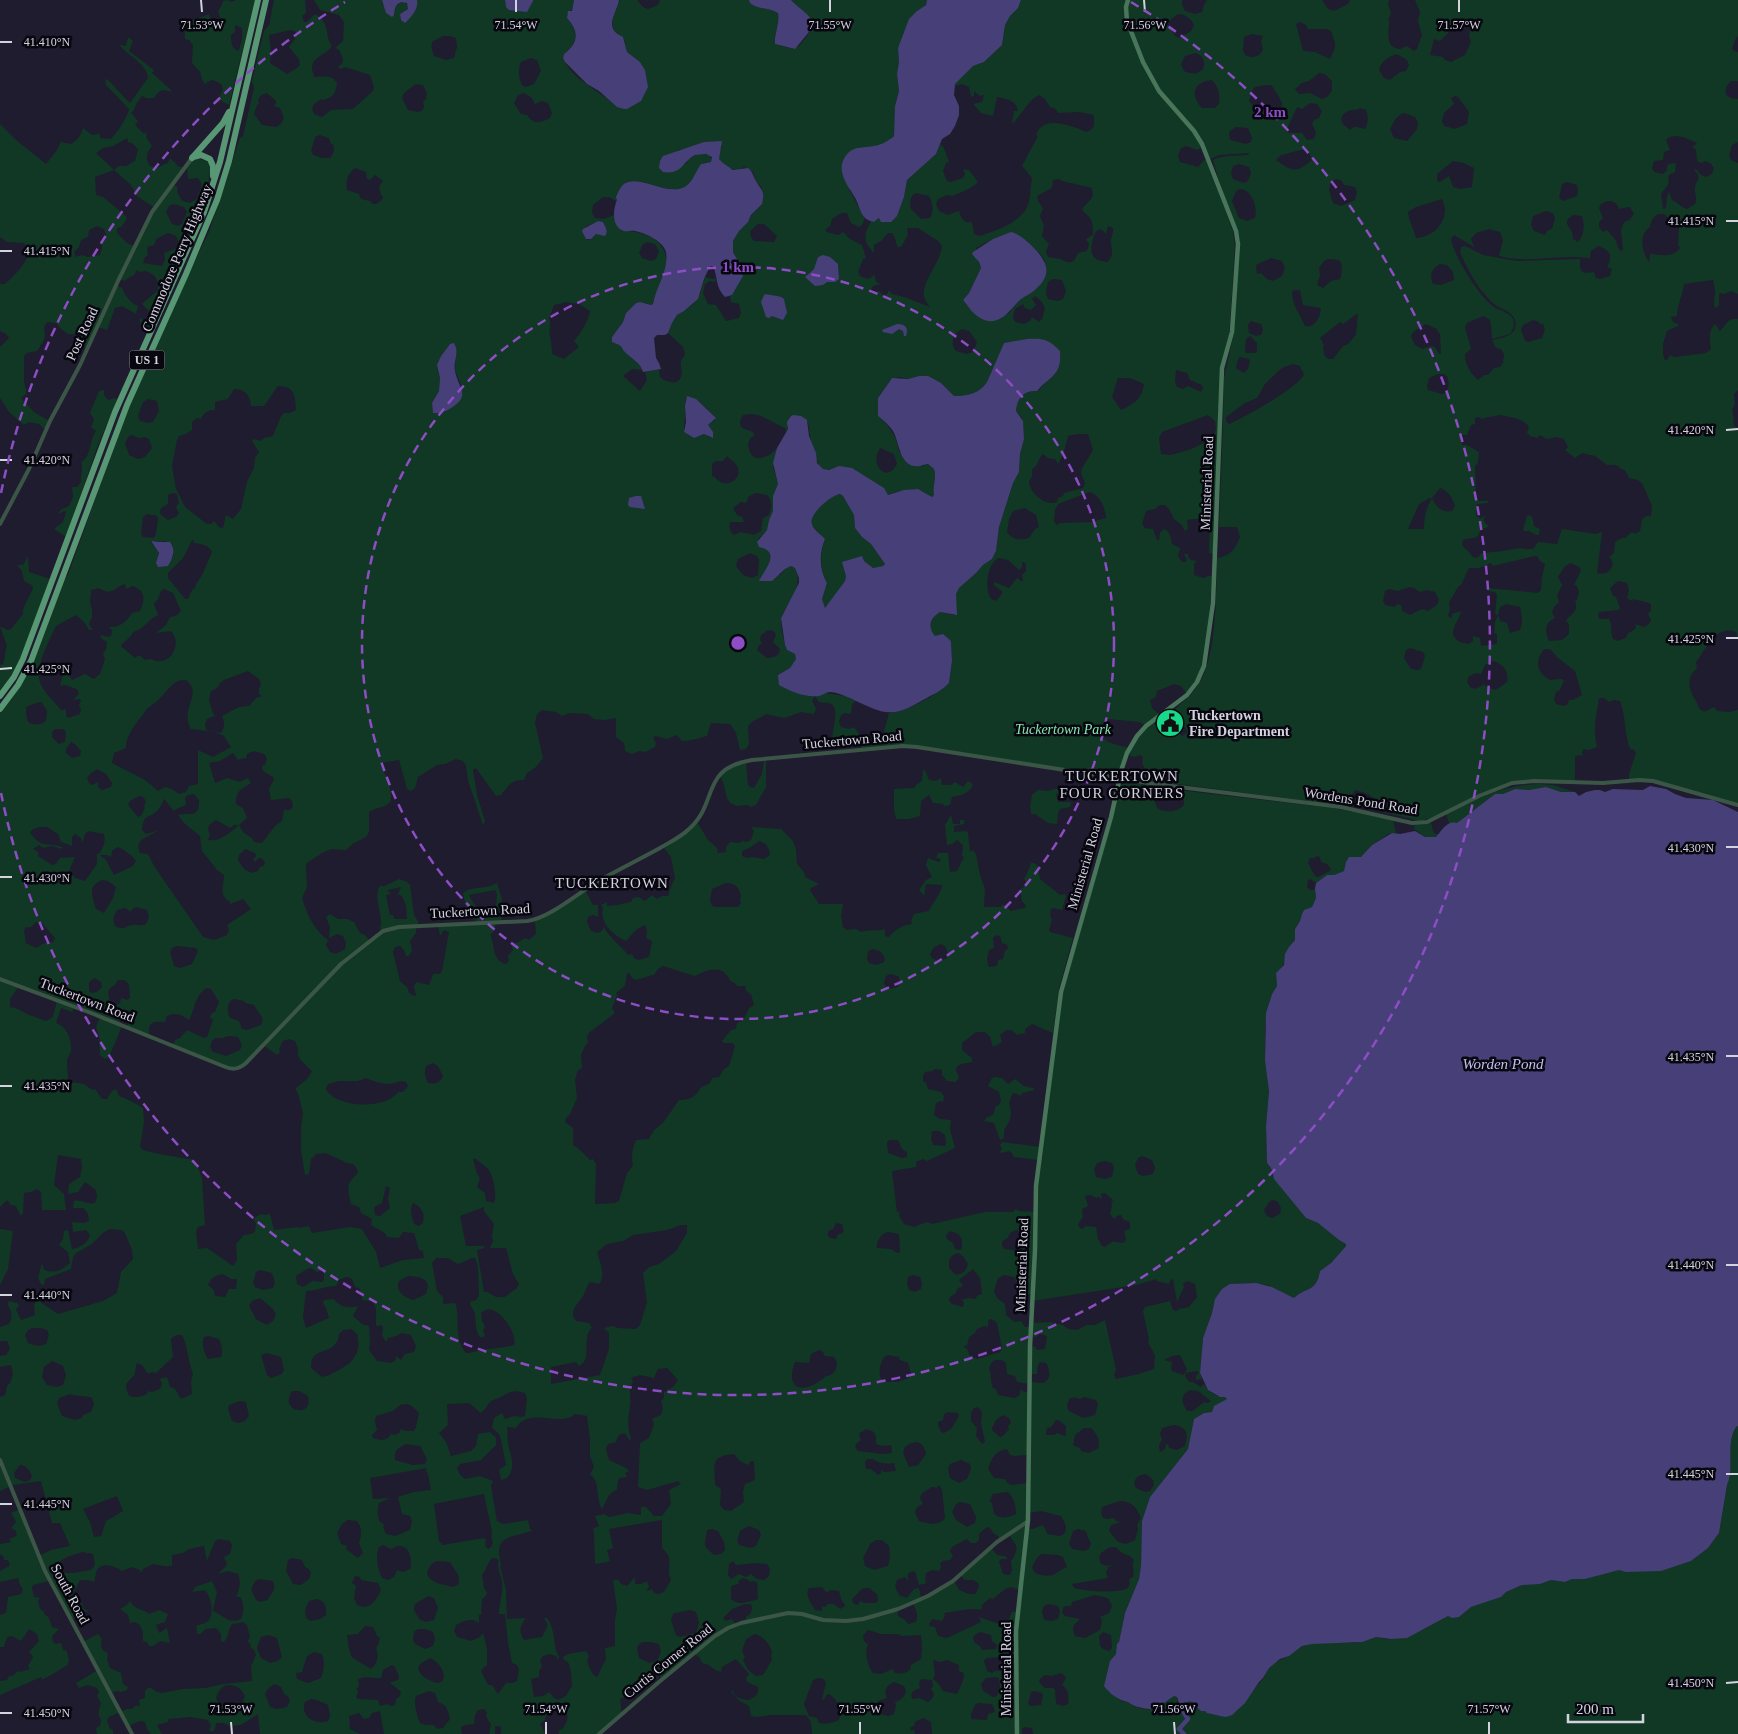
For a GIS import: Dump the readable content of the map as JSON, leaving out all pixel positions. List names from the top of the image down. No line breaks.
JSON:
{"streets":{"highway":["Commodore Perry Highway","US 1"],"main road":["Ministerial Road"],"street":["Post Road","Tuckertown Road","Wordens Pond Road","South Road","Curtis Corner Road"]},"crossings":[["Ministerial Road","Tuckertown Road"],["Ministerial Road","Wordens Pond Road"],["Ministerial Road","Curtis Corner Road"],["Tuckertown Road","Wordens Pond Road"]],"districts":["TUCKERTOWN FOUR CORNERS","TUCKERTOWN"],"water":["Worden Pond"],"parks":["Tuckertown Park"],"places":{"public building":["Tuckertown Fire Department"]},"scale_bar":"200 m","coordinates":["71.53°W","71.54°W","71.55°W","71.56°W","71.57°W","41.410°N","41.415°N","41.420°N","41.425°N","41.430°N","41.435°N","41.440°N","41.445°N","41.450°N"],"rings":["2 km","1 km"]}
